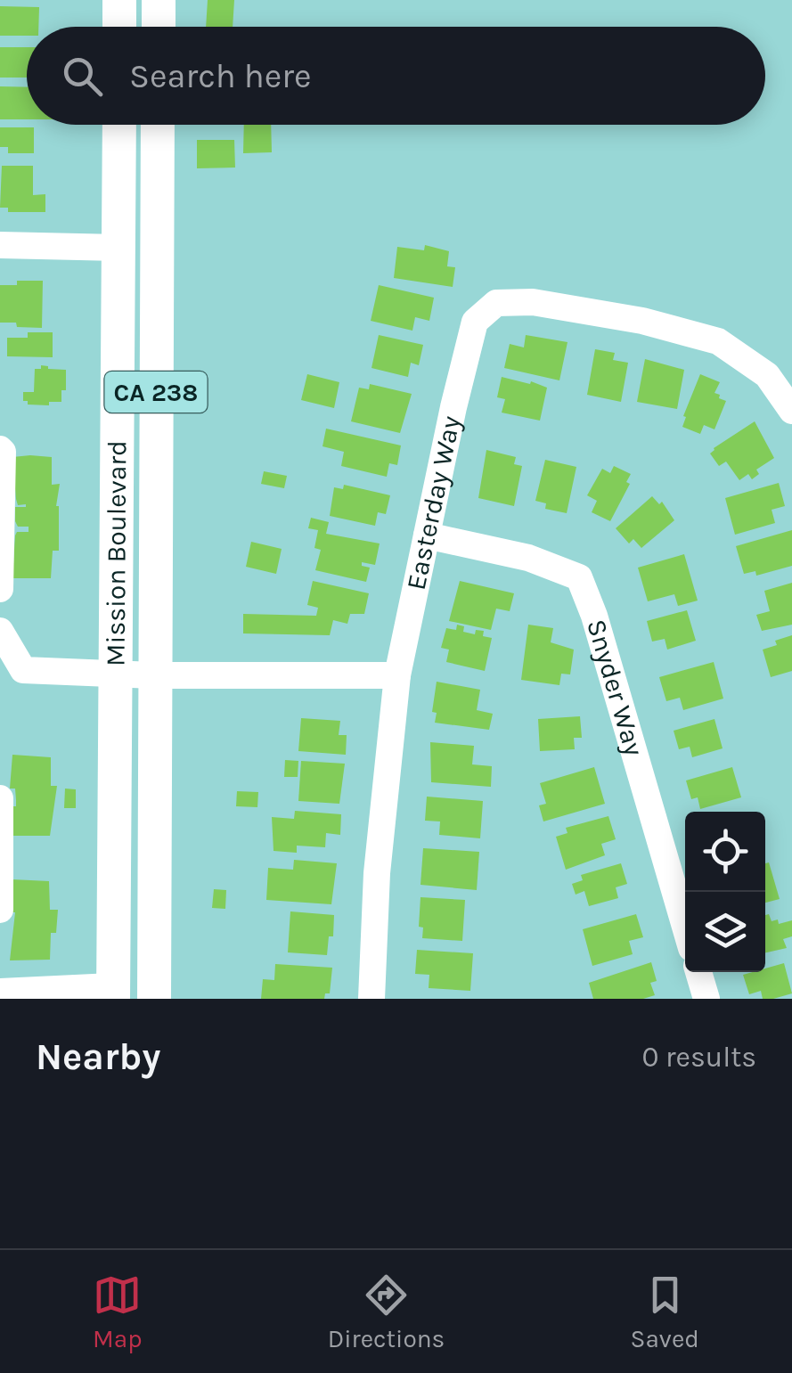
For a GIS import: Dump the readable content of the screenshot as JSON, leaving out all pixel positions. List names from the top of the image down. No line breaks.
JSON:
{"streets":{"main road":["CA 238","Mission Boulevard"],"street":["Easterday Way","Snyder Way"]},"crossings":[["Easterday Way","Snyder Way"]],"page":{"search":"Search here","heading":["Nearby","0 results"],"nav":["Map","Directions","Saved"]}}
